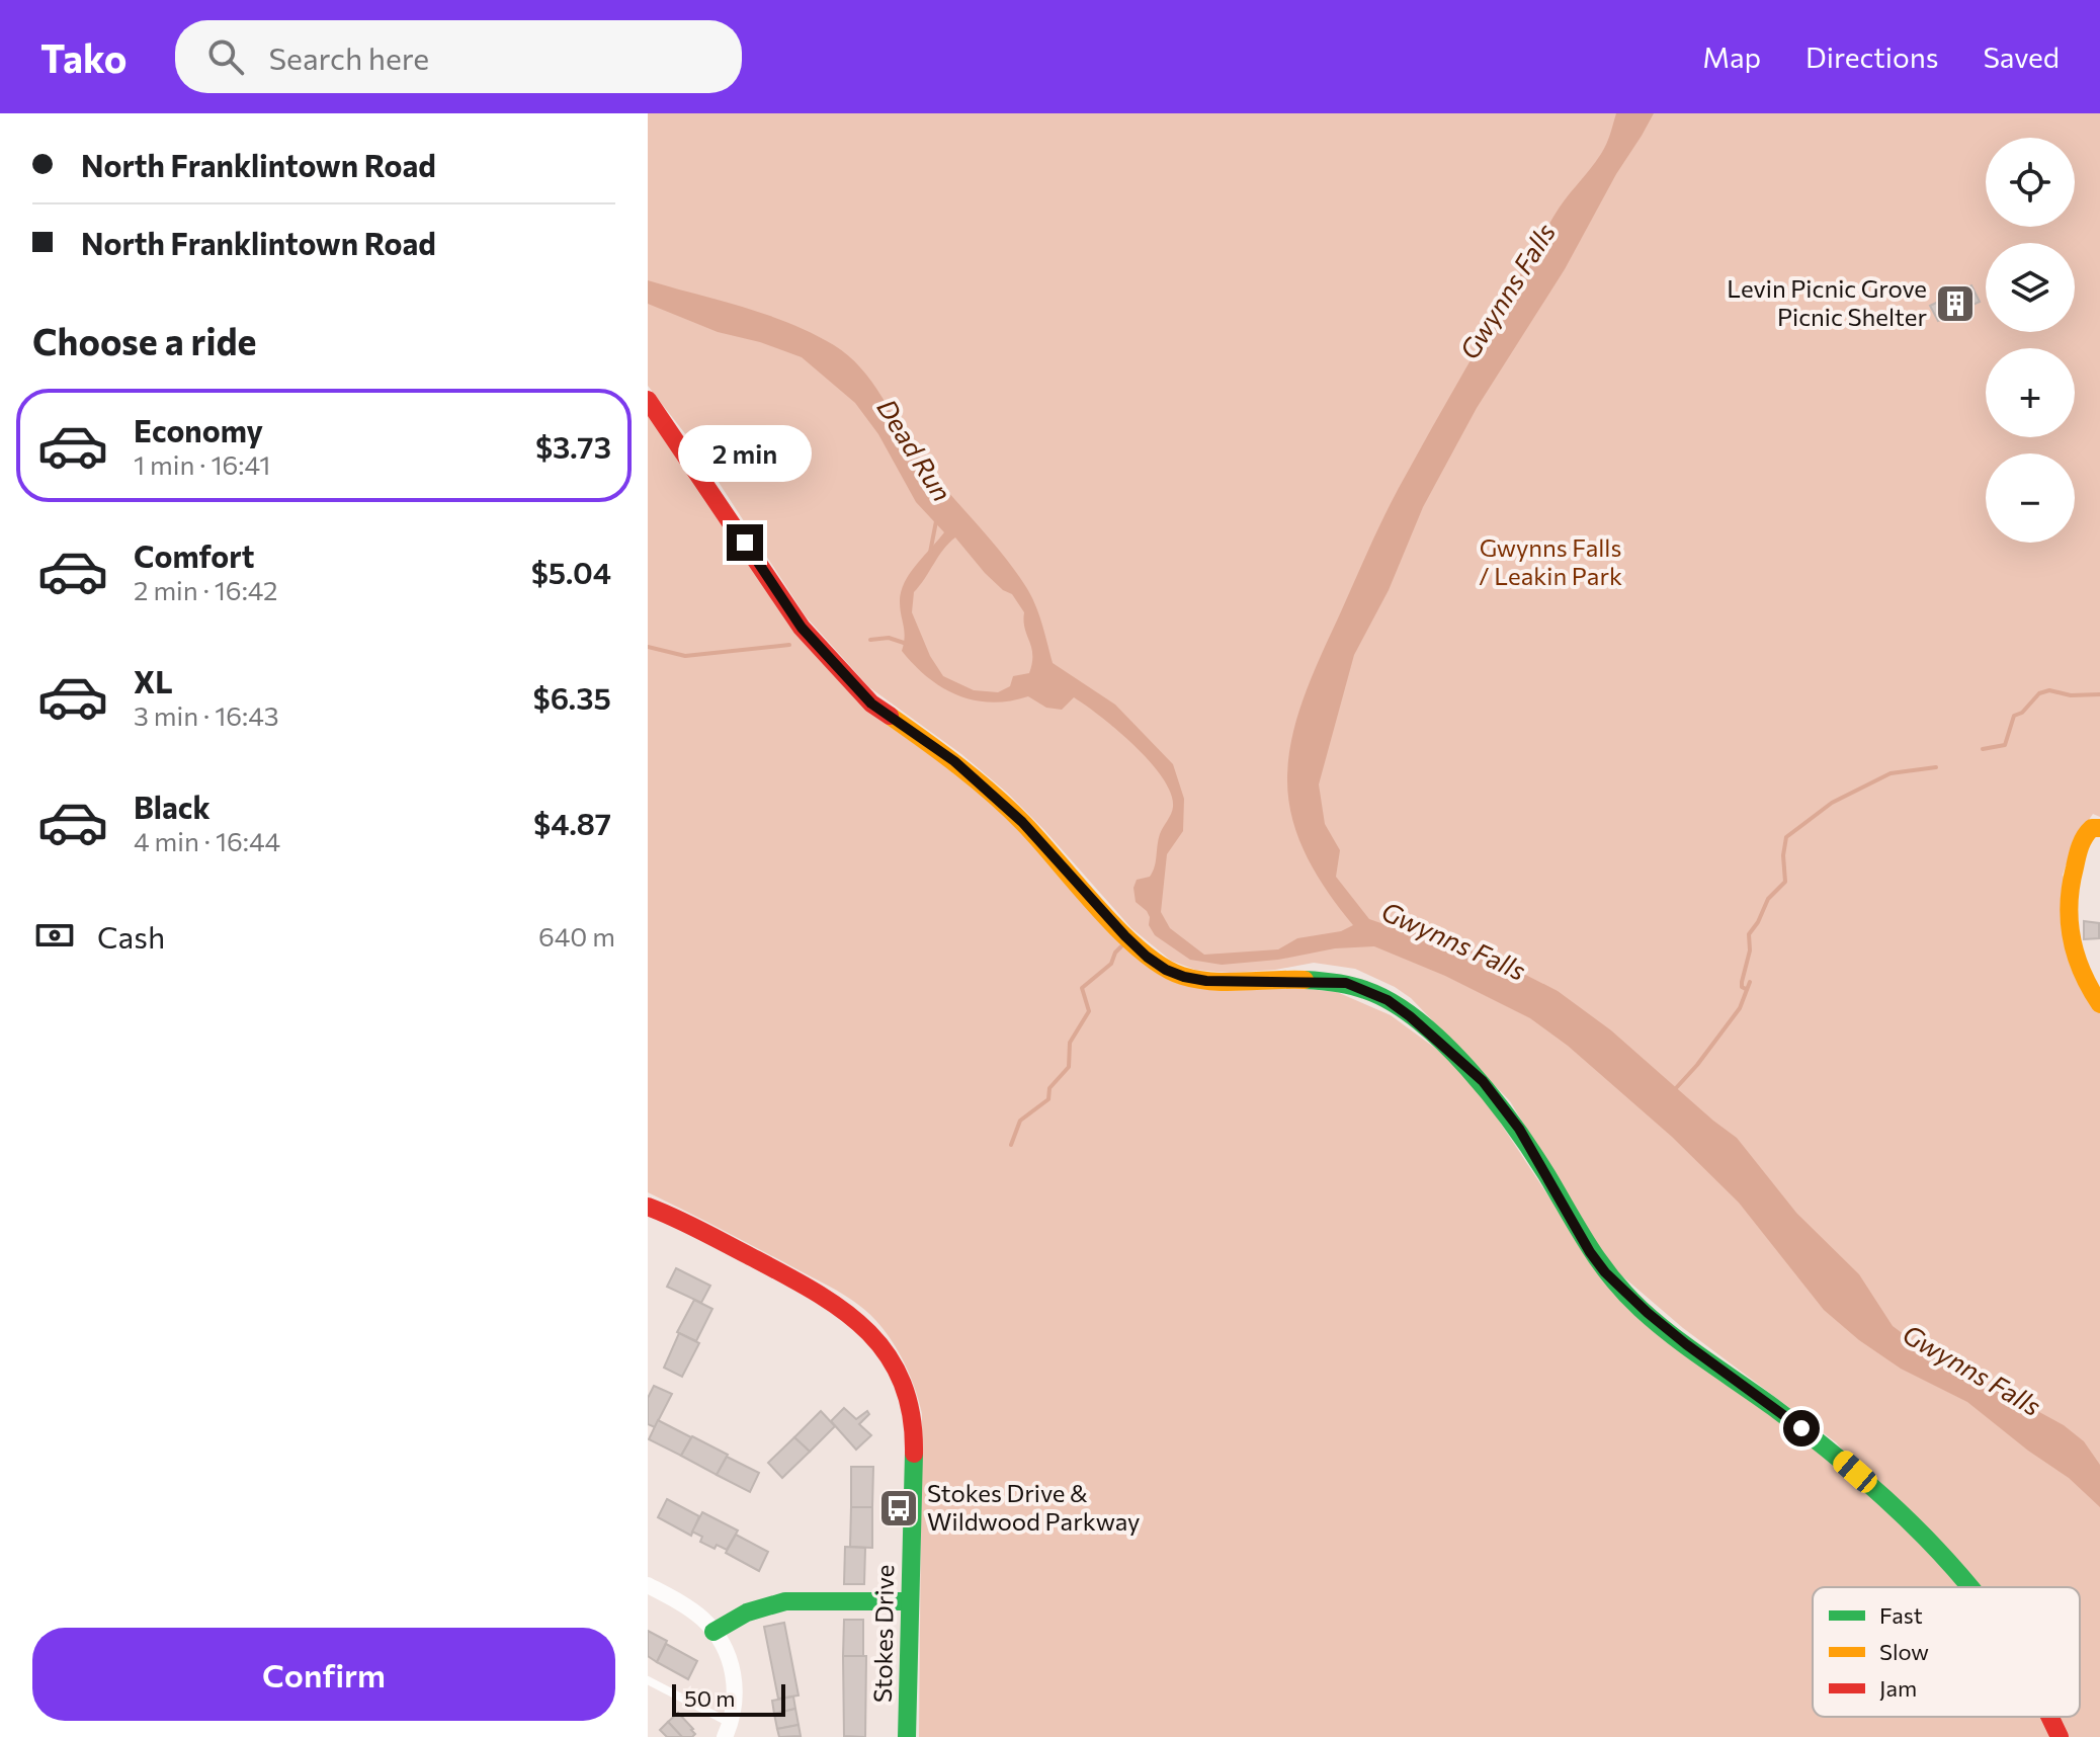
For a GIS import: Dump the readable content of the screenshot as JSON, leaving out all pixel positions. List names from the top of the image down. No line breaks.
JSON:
{"streets":{"street":["Stokes Drive"]},"water":["Gwynns Falls","Dead Run"],"parks":["Gwynns Falls / Leakin Park"],"places":{"building":["Levin Picnic Grove Picnic Shelter"],"bus stop":["Stokes Drive & Wildwood Parkway"]},"legend":["Fast","Slow","Jam"],"scale_bar":"50 m","page":{"header":"Tako","search":"Search here","nav":["Map","Directions","Saved"],"banner":["North Franklintown Road","North Franklintown Road"],"map_buttons":["+","−"],"heading":"Choose a ride","list":[{"name":"Economy","note":"1 min · 16:41","value":"$3.73"},{"name":"Comfort","note":"2 min · 16:42","value":"$5.04"},{"name":"XL","note":"3 min · 16:43","value":"$6.35"},{"name":"Black","note":"4 min · 16:44","value":"$4.87"}],"bubble":"2 min","pay":["Cash","640 m"],"buttons":"Confirm","scale":"50 m"}}
